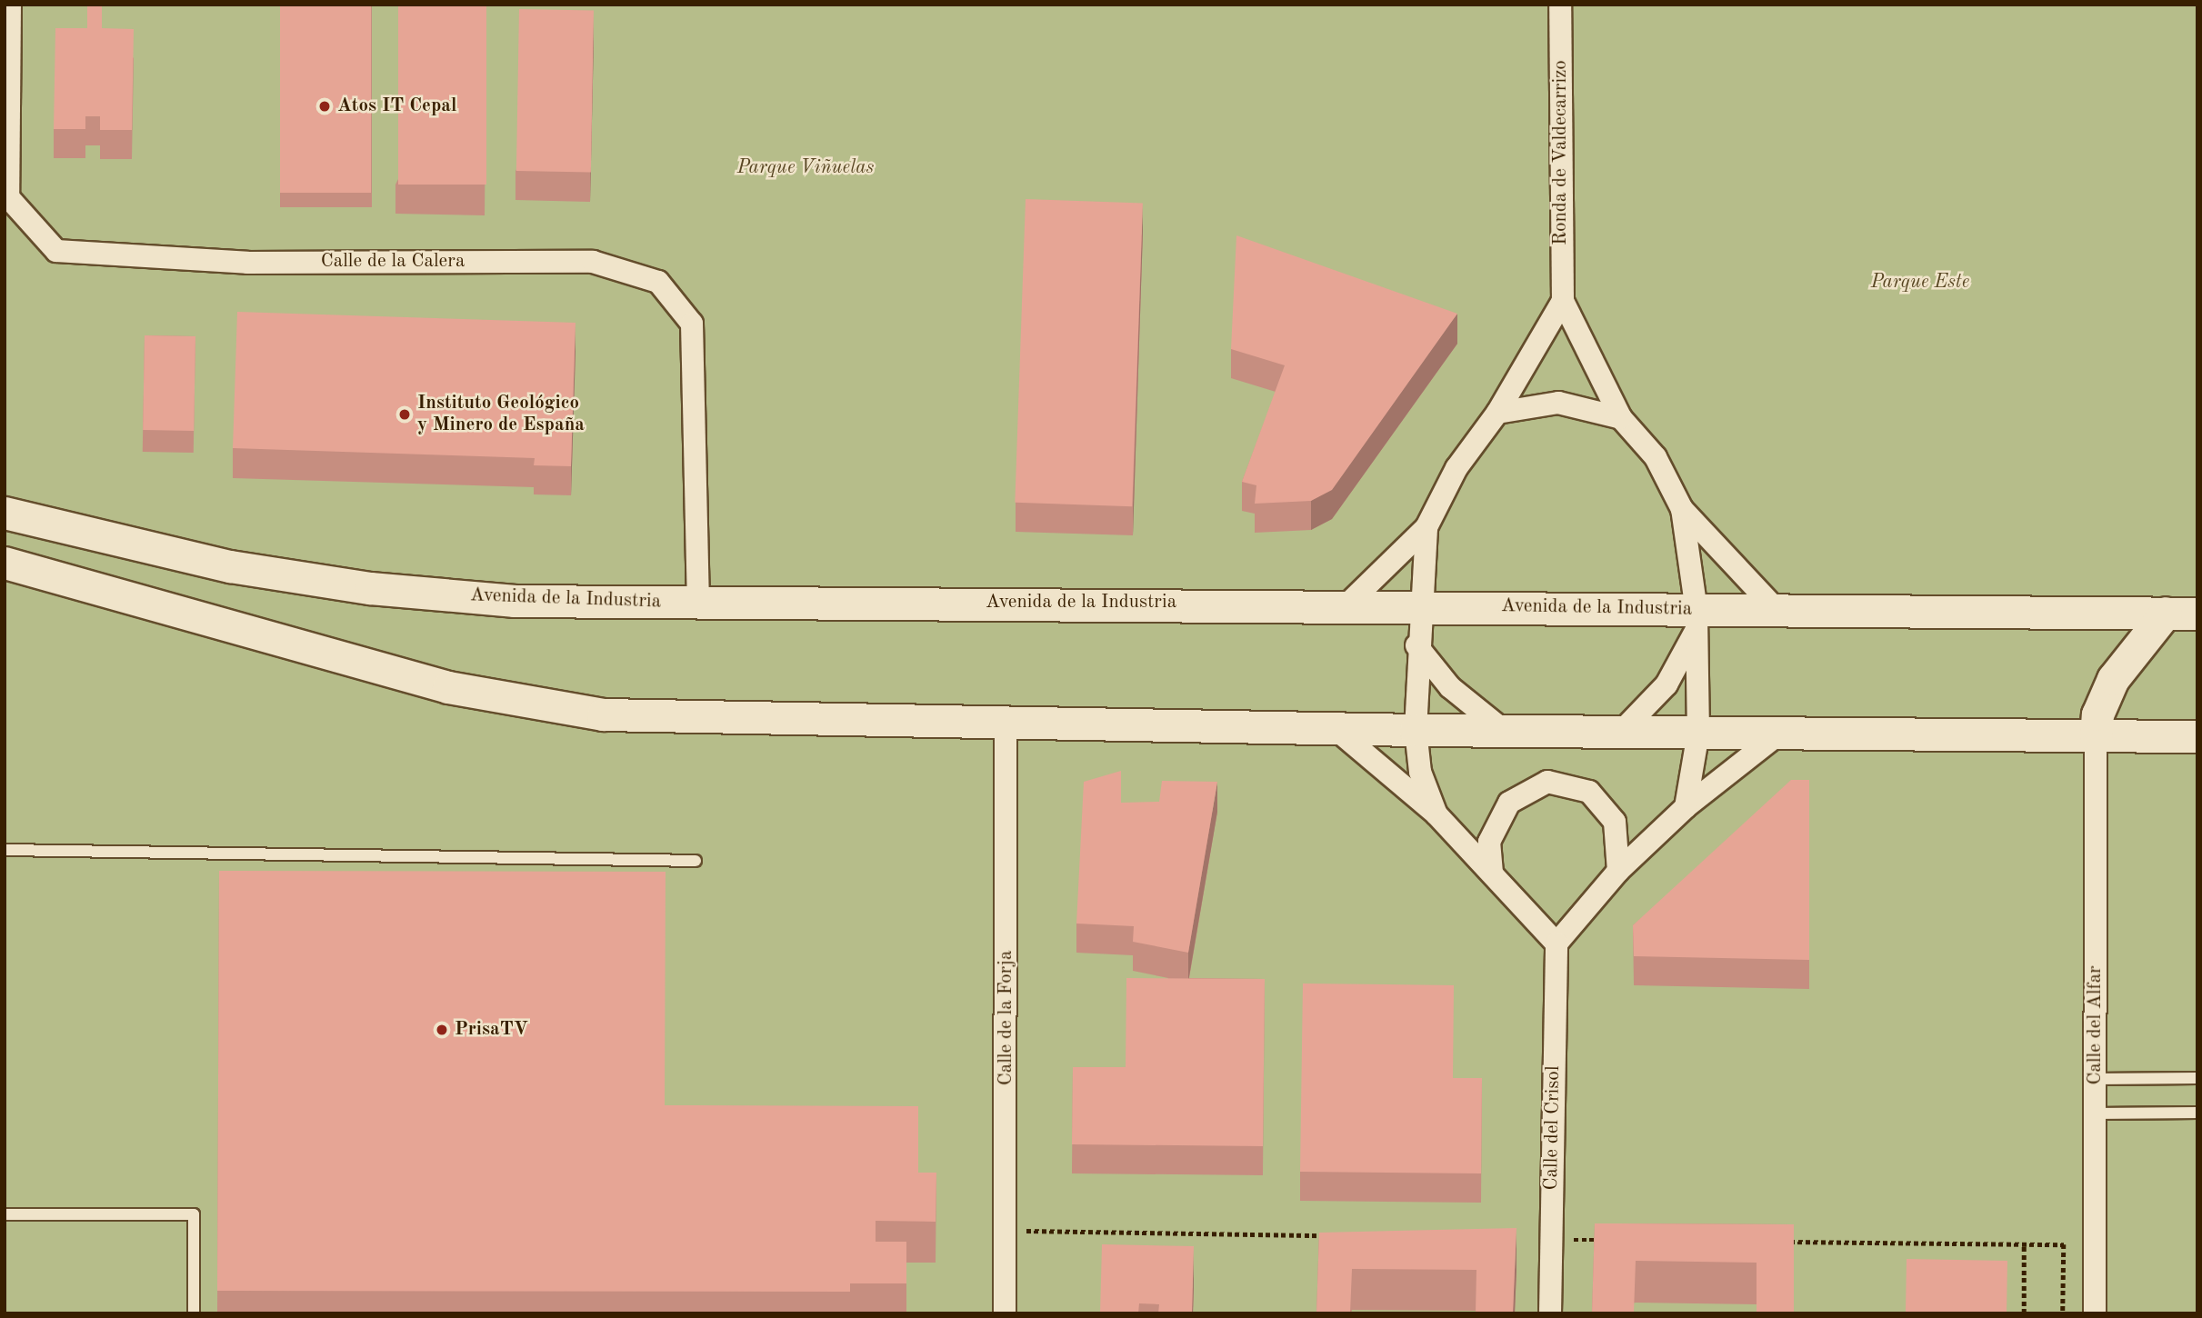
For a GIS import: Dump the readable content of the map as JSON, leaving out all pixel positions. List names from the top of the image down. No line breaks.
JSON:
{"streets":{"street":["Ronda de Valdecarrizo","Calle de la Calera","Avenida de la Industria","Calle de la Forja","Calle del Alfar","Calle del Crisol"]},"crossings":[["Calle de la Calera","Avenida de la Industria"]],"parks":["Parque Viñuelas","Parque Este"],"places":["Atos IT Cepal","Instituto Geológico y Minero de España","PrisaTV"]}
